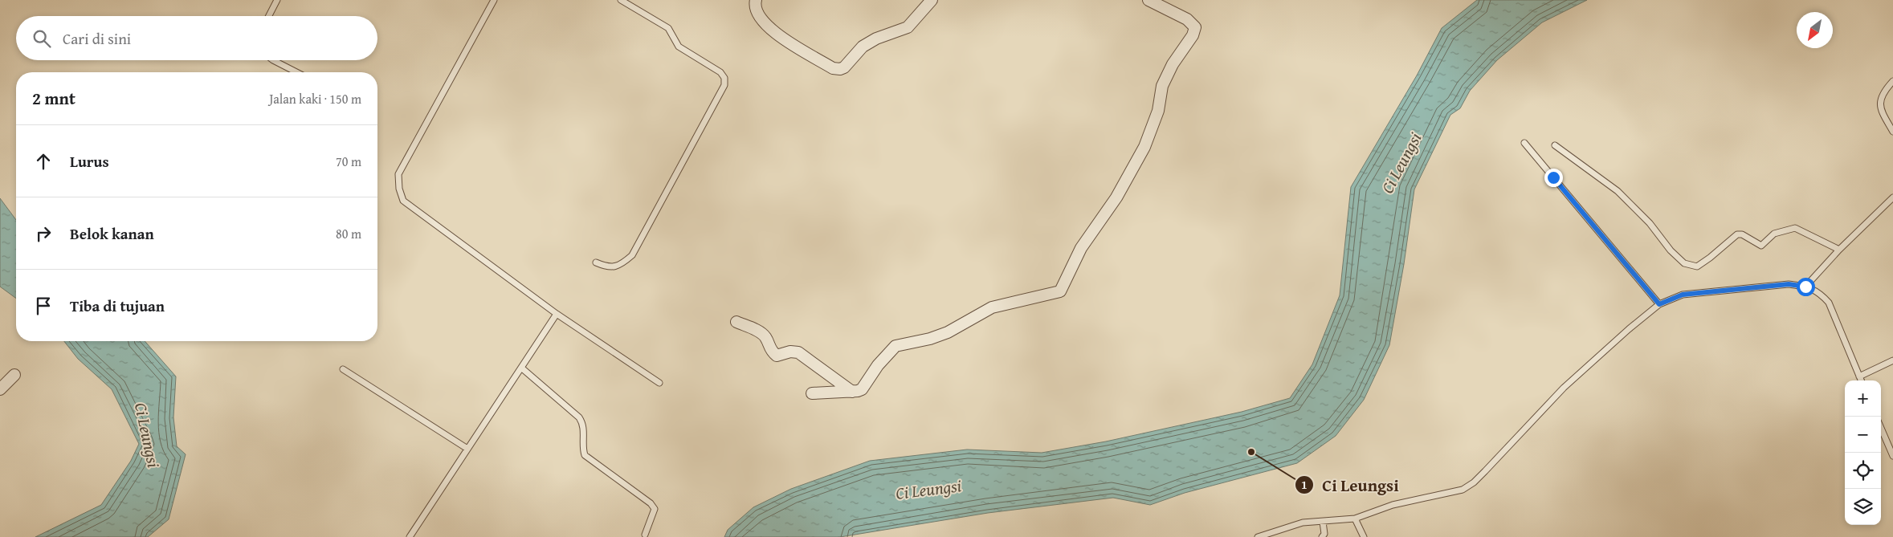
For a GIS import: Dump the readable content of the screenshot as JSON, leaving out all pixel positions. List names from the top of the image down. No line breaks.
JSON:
{"water":["Ci Leungsi"],"places":["Ci Leungsi"],"north":"bottom left","page":{"search":"Cari di sini","heading":["2 mnt","Jalan kaki · 150 m"],"list":[["Lurus","70 m"],["Belok kanan","80 m"],"Tiba di tujuan"],"map_buttons":["+","−"]}}
